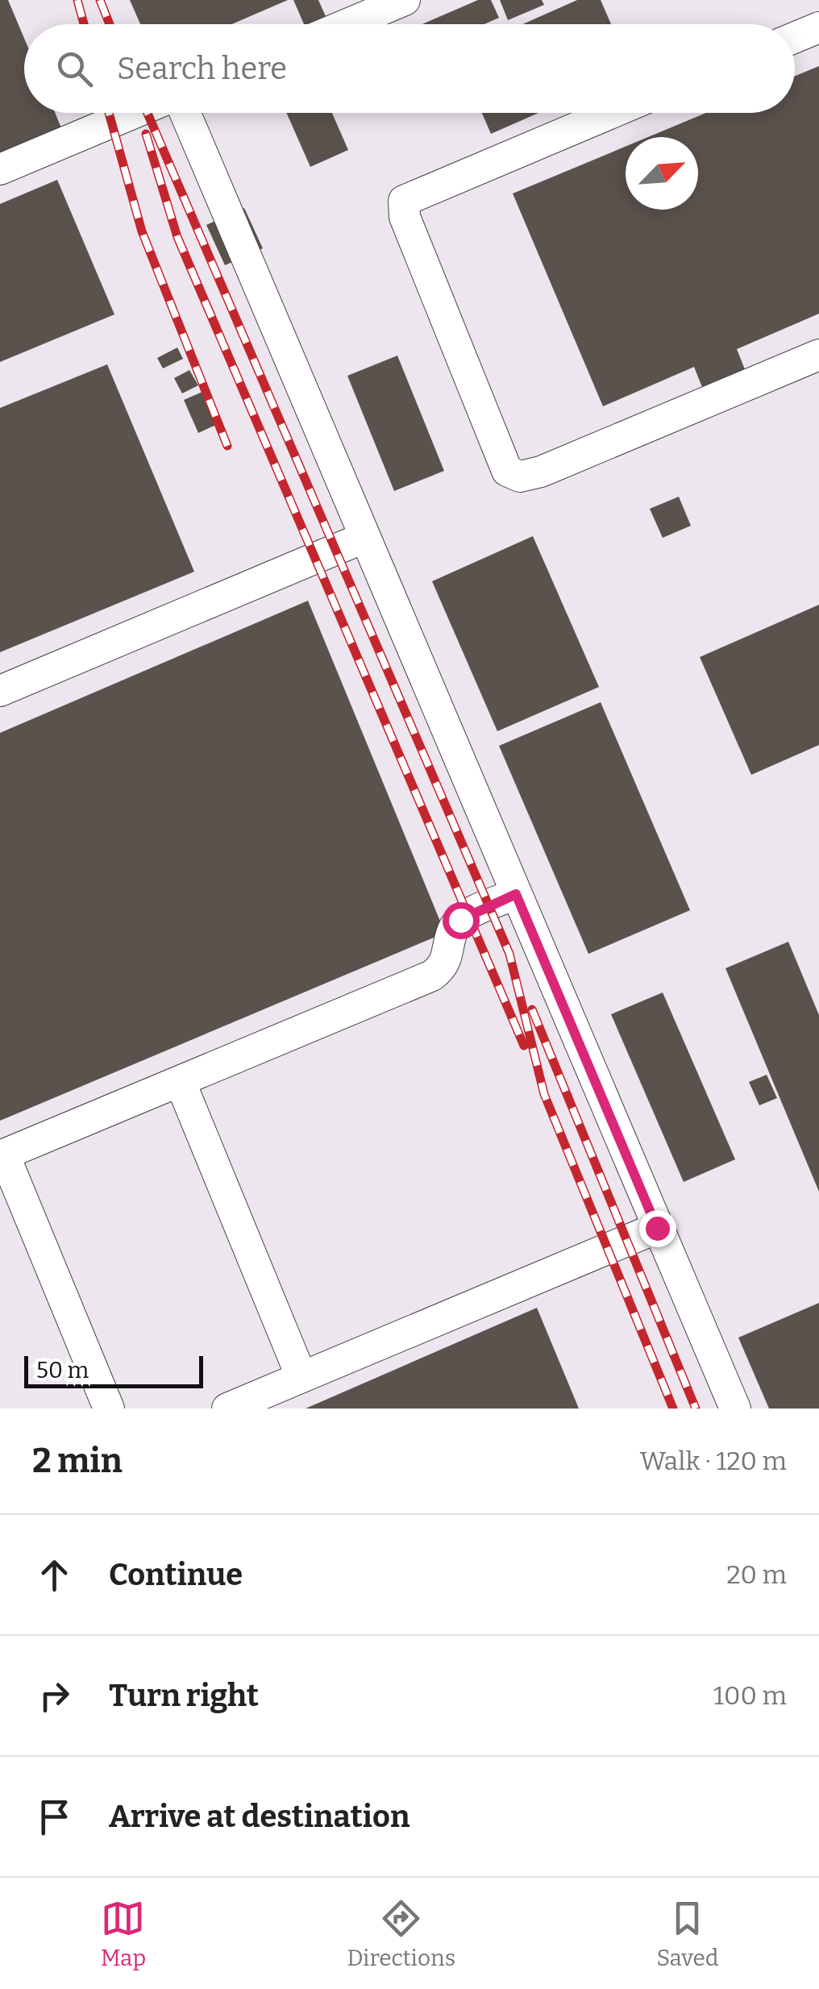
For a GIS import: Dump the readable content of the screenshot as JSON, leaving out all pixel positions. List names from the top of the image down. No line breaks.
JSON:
{"scale_bar":"50 m","north":"top right","page":{"search":"Search here","scale":"50 m","heading":["2 min","Walk · 120 m"],"list":[["Continue","20 m"],["Turn right","100 m"],"Arrive at destination"],"nav":["Map","Directions","Saved"]}}
